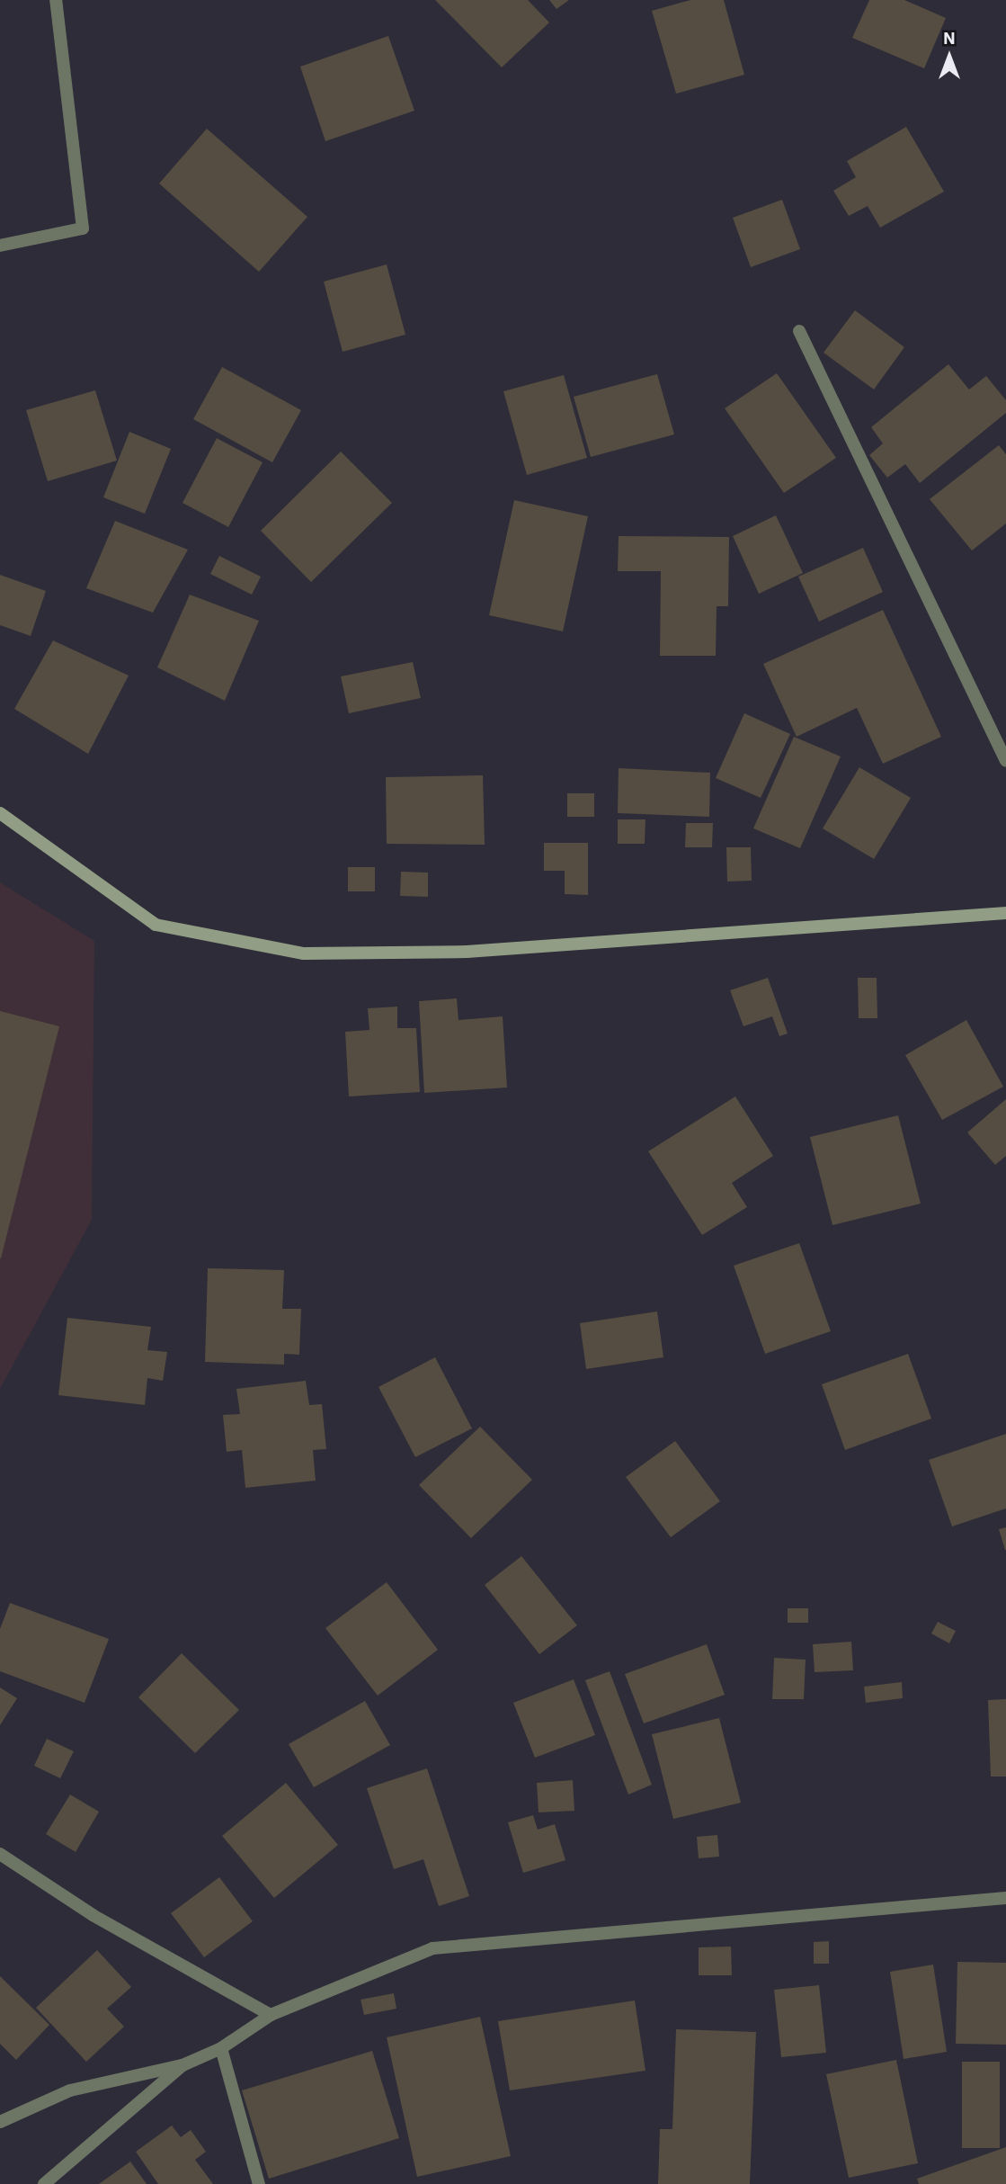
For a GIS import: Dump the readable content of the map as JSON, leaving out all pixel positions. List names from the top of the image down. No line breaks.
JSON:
{"north":"top"}
